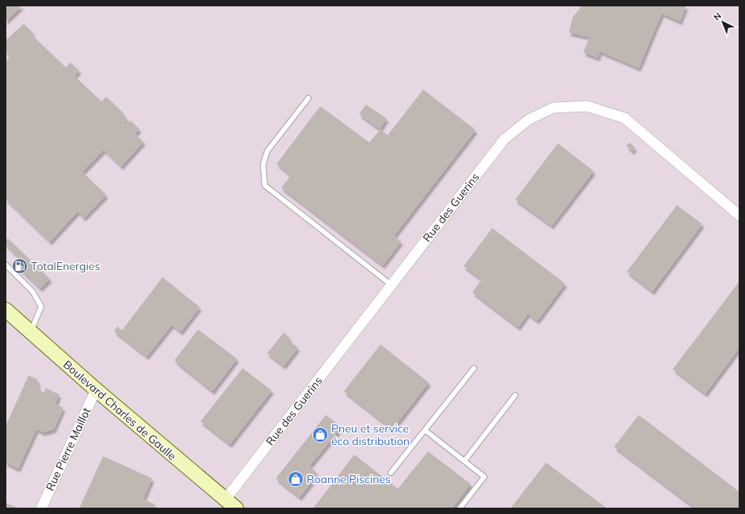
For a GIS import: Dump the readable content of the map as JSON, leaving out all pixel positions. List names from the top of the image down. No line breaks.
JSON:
{"streets":{"street":["Rue des Guerins","Boulevard Charles de Gaulle","Rue Pierre Maillot"]},"crossings":[["Rue des Guerins","Boulevard Charles de Gaulle"],["Boulevard Charles de Gaulle","Rue Pierre Maillot"]],"places":{"fuel station":["TotalEnergies"],"shop":["Pneu et service éco distribution","Roanne Piscines"]},"north":"top left"}
